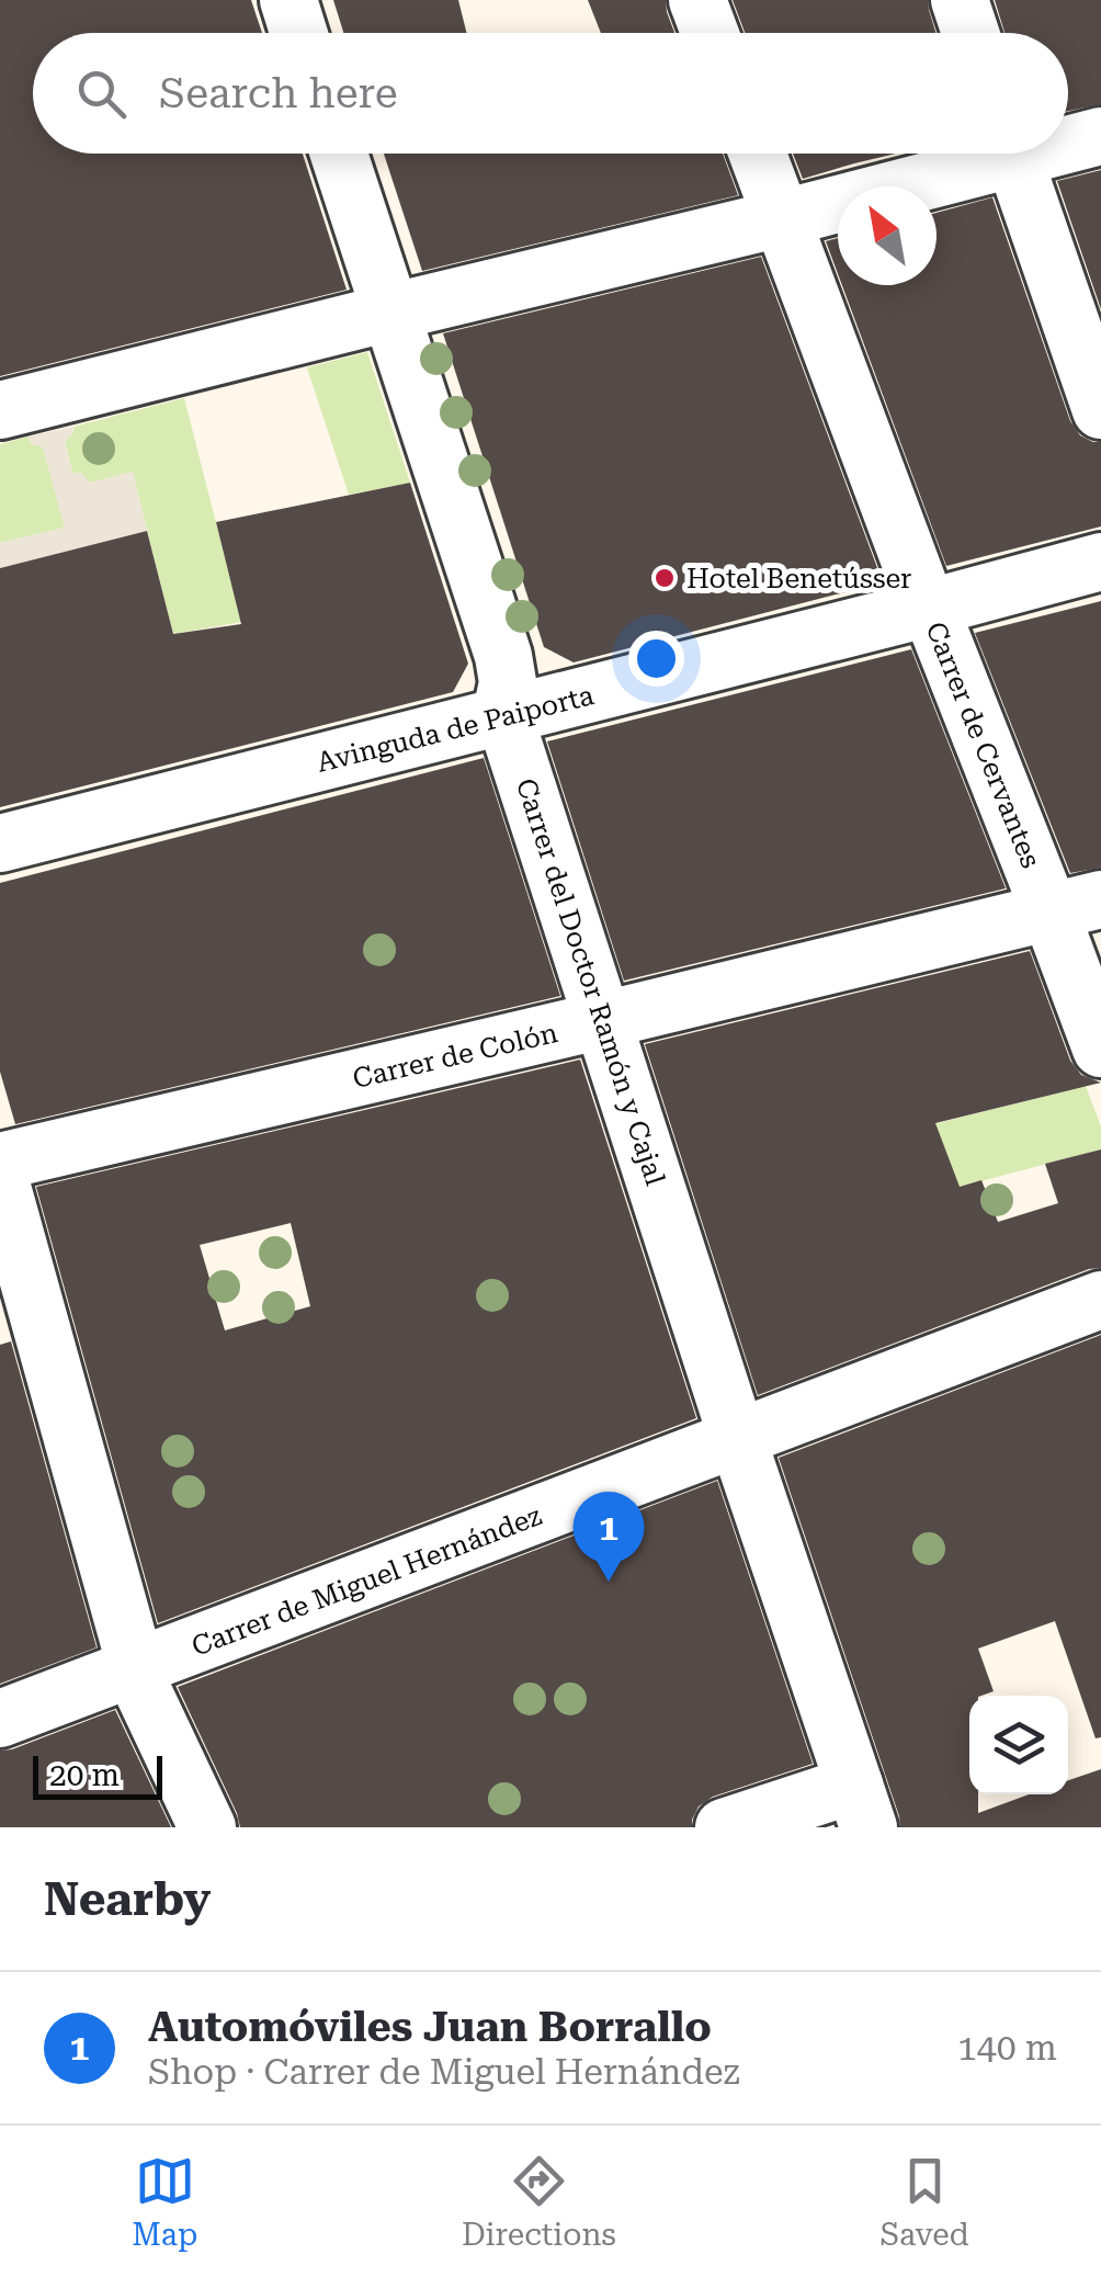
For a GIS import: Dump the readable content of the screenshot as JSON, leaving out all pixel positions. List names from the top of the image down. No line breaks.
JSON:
{"streets":{"street":["Avinguda de Paiporta","Carrer de Cervantes","Carrer del Doctor Ramón y Cajal","Carrer de Colón","Carrer de Miguel Hernández"]},"crossings":[["Avinguda de Paiporta","Carrer de Cervantes"],["Avinguda de Paiporta","Carrer del Doctor Ramón y Cajal"],["Carrer de Cervantes","Carrer de Colón"],["Carrer del Doctor Ramón y Cajal","Carrer de Colón"],["Carrer del Doctor Ramón y Cajal","Carrer de Miguel Hernández"]],"places":["Hotel Benetússer"],"scale_bar":"20 m","north":"top left","page":{"search":"Search here","pins":"1","scale":"20 m","heading":"Nearby","list":[{"mark":"1","name":"Automóviles Juan Borrallo","note":"Shop · Carrer de Miguel Hernández","value":"140 m"}],"nav":["Map","Directions","Saved"]}}
